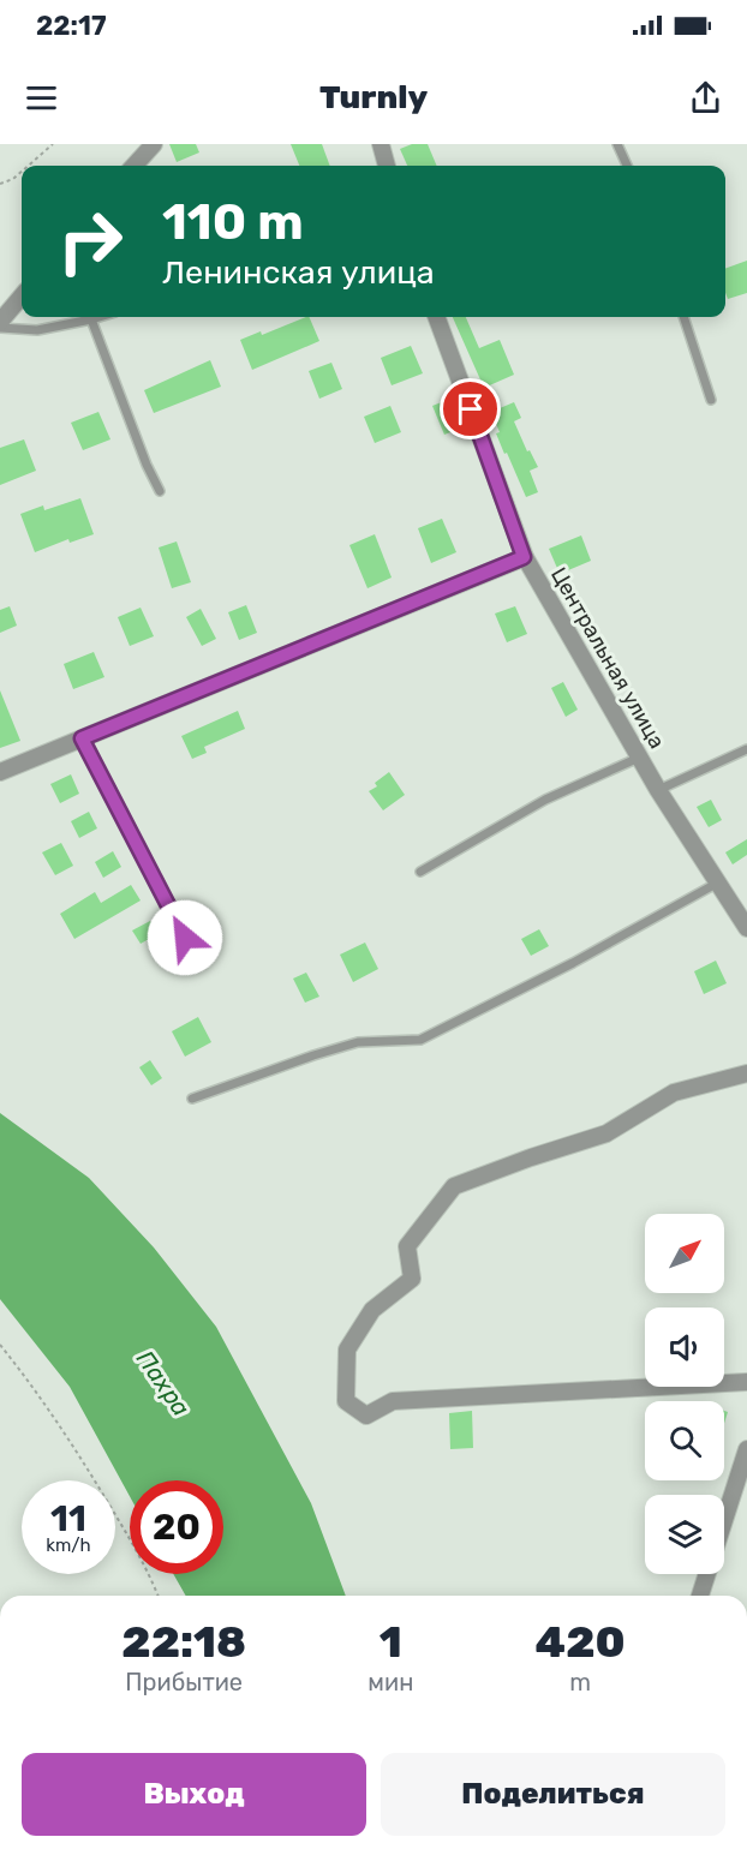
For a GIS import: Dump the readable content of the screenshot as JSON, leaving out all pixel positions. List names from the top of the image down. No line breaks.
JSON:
{"streets":{"street":["Центральная улица"]},"water":["Пахра"],"north":"top right","page":{"status":"22:17","header":"Turnly","turn":["110 m","Ленинская улица"],"speed":"11 km/h","limit":"20","eta":["22:18","Прибытие","1","мин","420","m"],"buttons":["Выход","Поделиться"]}}
